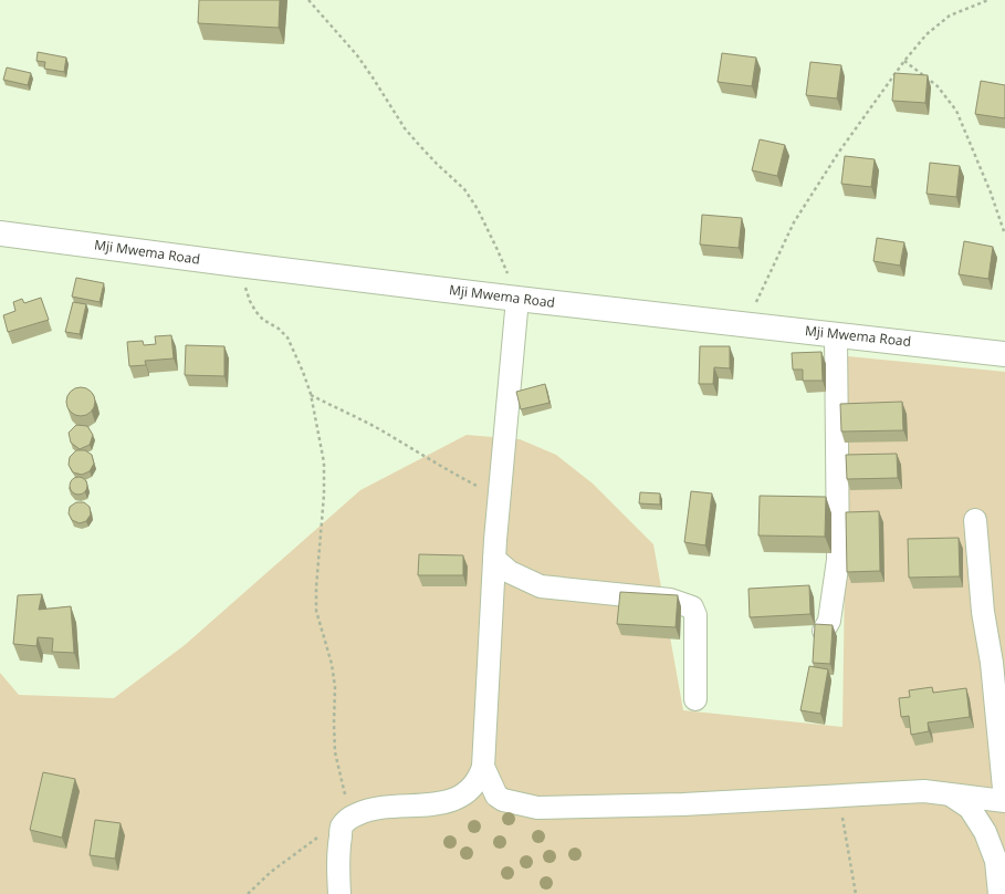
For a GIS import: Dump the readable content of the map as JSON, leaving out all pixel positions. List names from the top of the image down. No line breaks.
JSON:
{"streets":{"main road":["Mji Mwema Road"]}}
